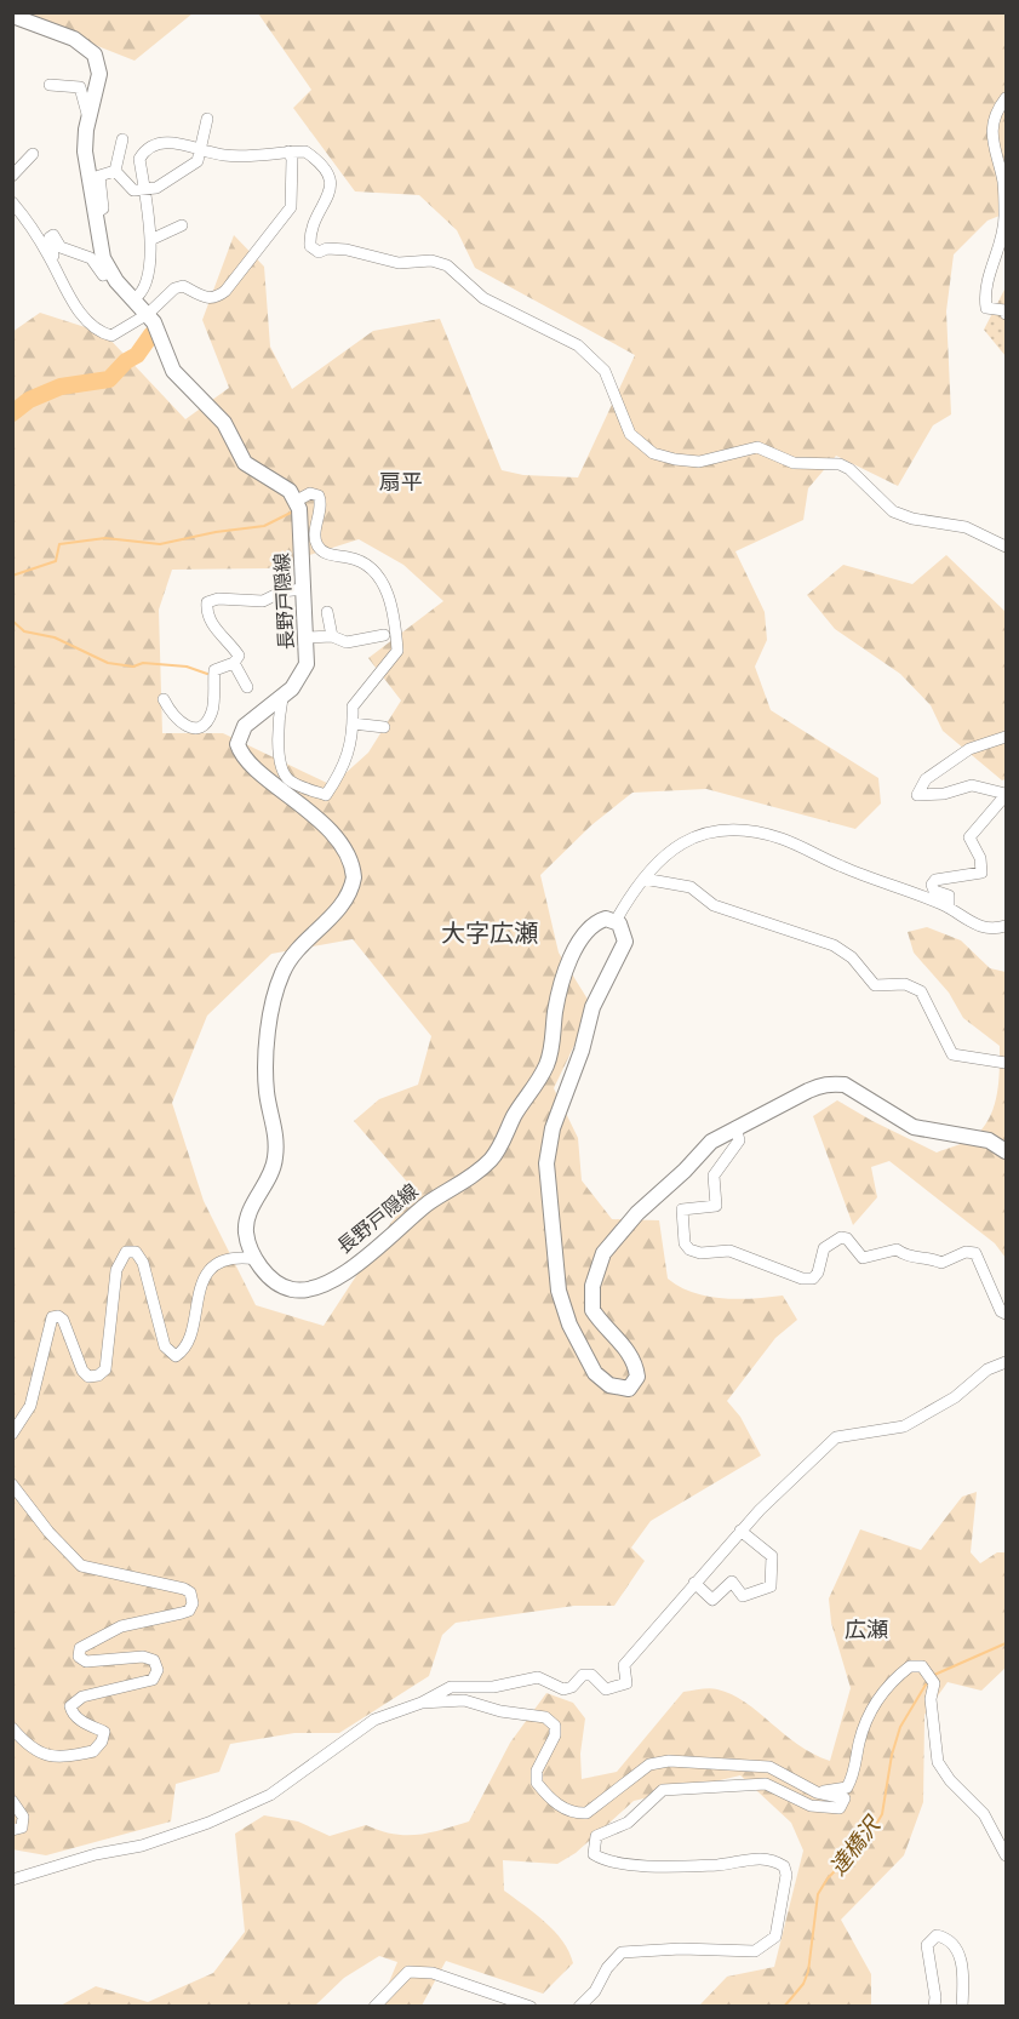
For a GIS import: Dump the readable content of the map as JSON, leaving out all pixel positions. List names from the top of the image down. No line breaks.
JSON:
{"streets":{"main road":["長野戸隠線"]},"districts":["扇平","大字広瀬","広瀬"],"water":["達橋沢"]}
